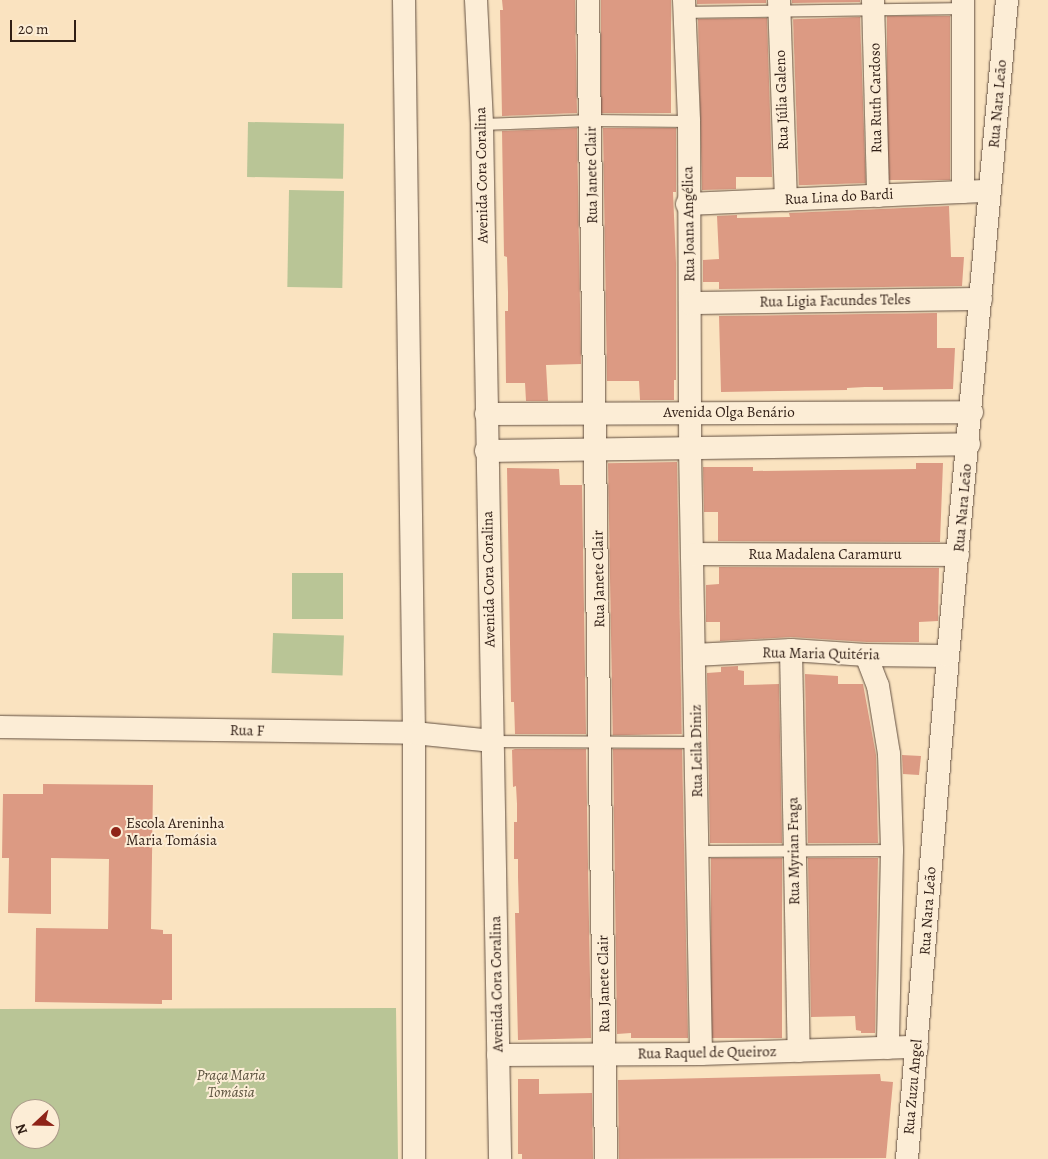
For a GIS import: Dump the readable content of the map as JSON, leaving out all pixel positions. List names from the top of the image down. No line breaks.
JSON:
{"streets":{"street":["Rua Ruth Cardoso","Rua Júlia Galeno","Rua Nara Leão","Avenida Cora Coralina","Rua Janete Clair","Rua Lina do Bardi","Rua Joana Angélica","Rua Ligia Facundes Teles","Avenida Olga Benário","Rua Madalena Caramuru","Rua Maria Quitéria","Rua F","Rua Leila Diniz","Rua Myrian Fraga","Rua Raquel de Queiroz","Rua Zuzu Angel"]},"crossings":[["Rua Ruth Cardoso","Rua Lina do Bardi"],["Rua Júlia Galeno","Rua Lina do Bardi"],["Rua Nara Leão","Rua Lina do Bardi"],["Rua Nara Leão","Rua Ligia Facundes Teles"],["Rua Nara Leão","Avenida Olga Benário"],["Rua Nara Leão","Rua Madalena Caramuru"],["Rua Nara Leão","Rua Maria Quitéria"],["Rua Nara Leão","Rua Zuzu Angel"],["Avenida Cora Coralina","Avenida Olga Benário"],["Avenida Cora Coralina","Rua F"],["Avenida Cora Coralina","Rua Raquel de Queiroz"],["Rua Janete Clair","Avenida Olga Benário"],["Rua Janete Clair","Rua Raquel de Queiroz"],["Rua Lina do Bardi","Rua Joana Angélica"],["Rua Joana Angélica","Rua Ligia Facundes Teles"],["Rua Joana Angélica","Avenida Olga Benário"],["Rua Joana Angélica","Rua Leila Diniz"],["Rua Madalena Caramuru","Rua Leila Diniz"],["Rua Maria Quitéria","Rua Leila Diniz"],["Rua Maria Quitéria","Rua Myrian Fraga"],["Rua Leila Diniz","Rua Raquel de Queiroz"],["Rua Myrian Fraga","Rua Raquel de Queiroz"],["Rua Raquel de Queiroz","Rua Zuzu Angel"]],"parks":["Praça Maria Tomásia"],"places":["Escola Areninha Maria Tomásia"],"scale_bar":"20 m","north":"left"}
